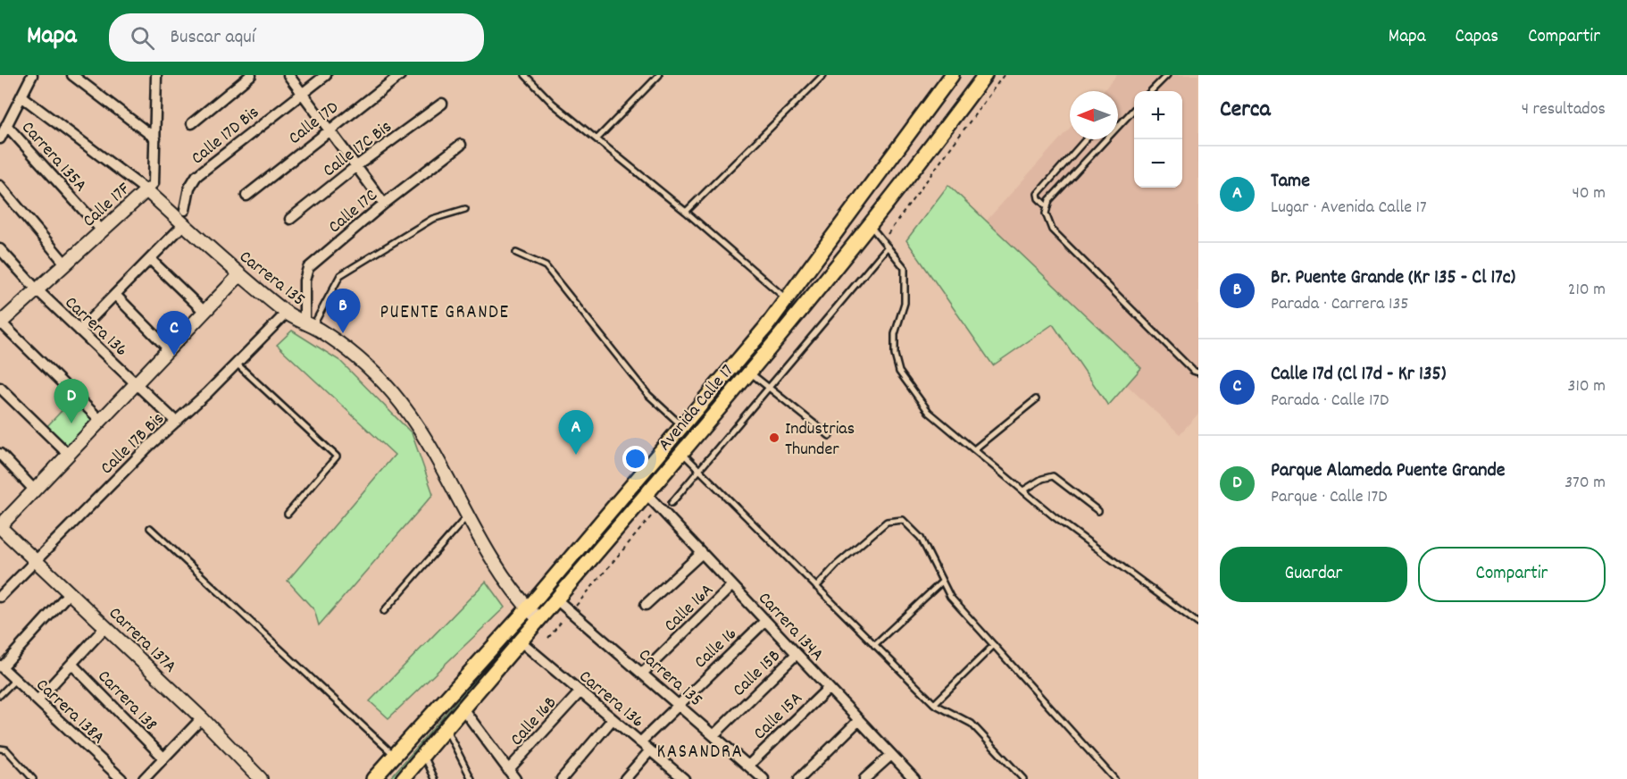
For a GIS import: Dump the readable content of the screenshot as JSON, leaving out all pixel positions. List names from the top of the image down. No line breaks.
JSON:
{"streets":{"main road":["Avenida Calle 17"],"street":["Calle 17D","Calle 17D Bis","Calle 17C Bis","Carrera 135A","Calle 17F","Calle 17C","Carrera 135","Carrera 136","Calle 17B Bis","Calle 16A","Carrera 134A","Carrera 137A","Calle 16","Calle 15B","Carrera 138","Carrera 138A","Calle 15A","Calle 16B"]},"crossings":[["Carrera 135A","Calle 17F"],["Calle 17F","Carrera 135"],["Calle 17F","Carrera 136"],["Calle 17C","Carrera 135"],["Carrera 135","Avenida Calle 17"],["Carrera 135","Calle 17B Bis"],["Carrera 135","Calle 16A"],["Carrera 135","Calle 16"],["Carrera 135","Calle 15B"],["Carrera 135","Calle 15A"],["Carrera 136","Avenida Calle 17"],["Carrera 136","Calle 17B Bis"],["Carrera 136","Calle 16"],["Carrera 136","Calle 16B"],["Avenida Calle 17","Carrera 134A"],["Calle 17B Bis","Carrera 137A"],["Calle 16A","Carrera 134A"],["Carrera 134A","Calle 16"],["Carrera 134A","Calle 15B"],["Carrera 134A","Calle 15A"]],"districts":["PUENTE GRANDE","KASANDRA"],"places":["Industrias Thunder"],"north":"left","page":{"header":"Mapa","search":"Buscar aquí","nav":["Mapa","Capas","Compartir"],"heading":["Cerca","4 resultados"],"map_buttons":["+","−"],"list":[{"mark":"A","name":"Tame","note":"Lugar · Avenida Calle 17","value":"40 m"},{"mark":"B","name":"Br. Puente Grande (Kr 135 - Cl 17c)","note":"Parada · Carrera 135","value":"210 m"},{"mark":"C","name":"Calle 17d (Cl 17d - Kr 135)","note":"Parada · Calle 17D","value":"310 m"},{"mark":"D","name":"Parque Alameda Puente Grande","note":"Parque · Calle 17D","value":"370 m"}],"pins":["B","C","D","A"],"buttons":["Guardar","Compartir"]}}
